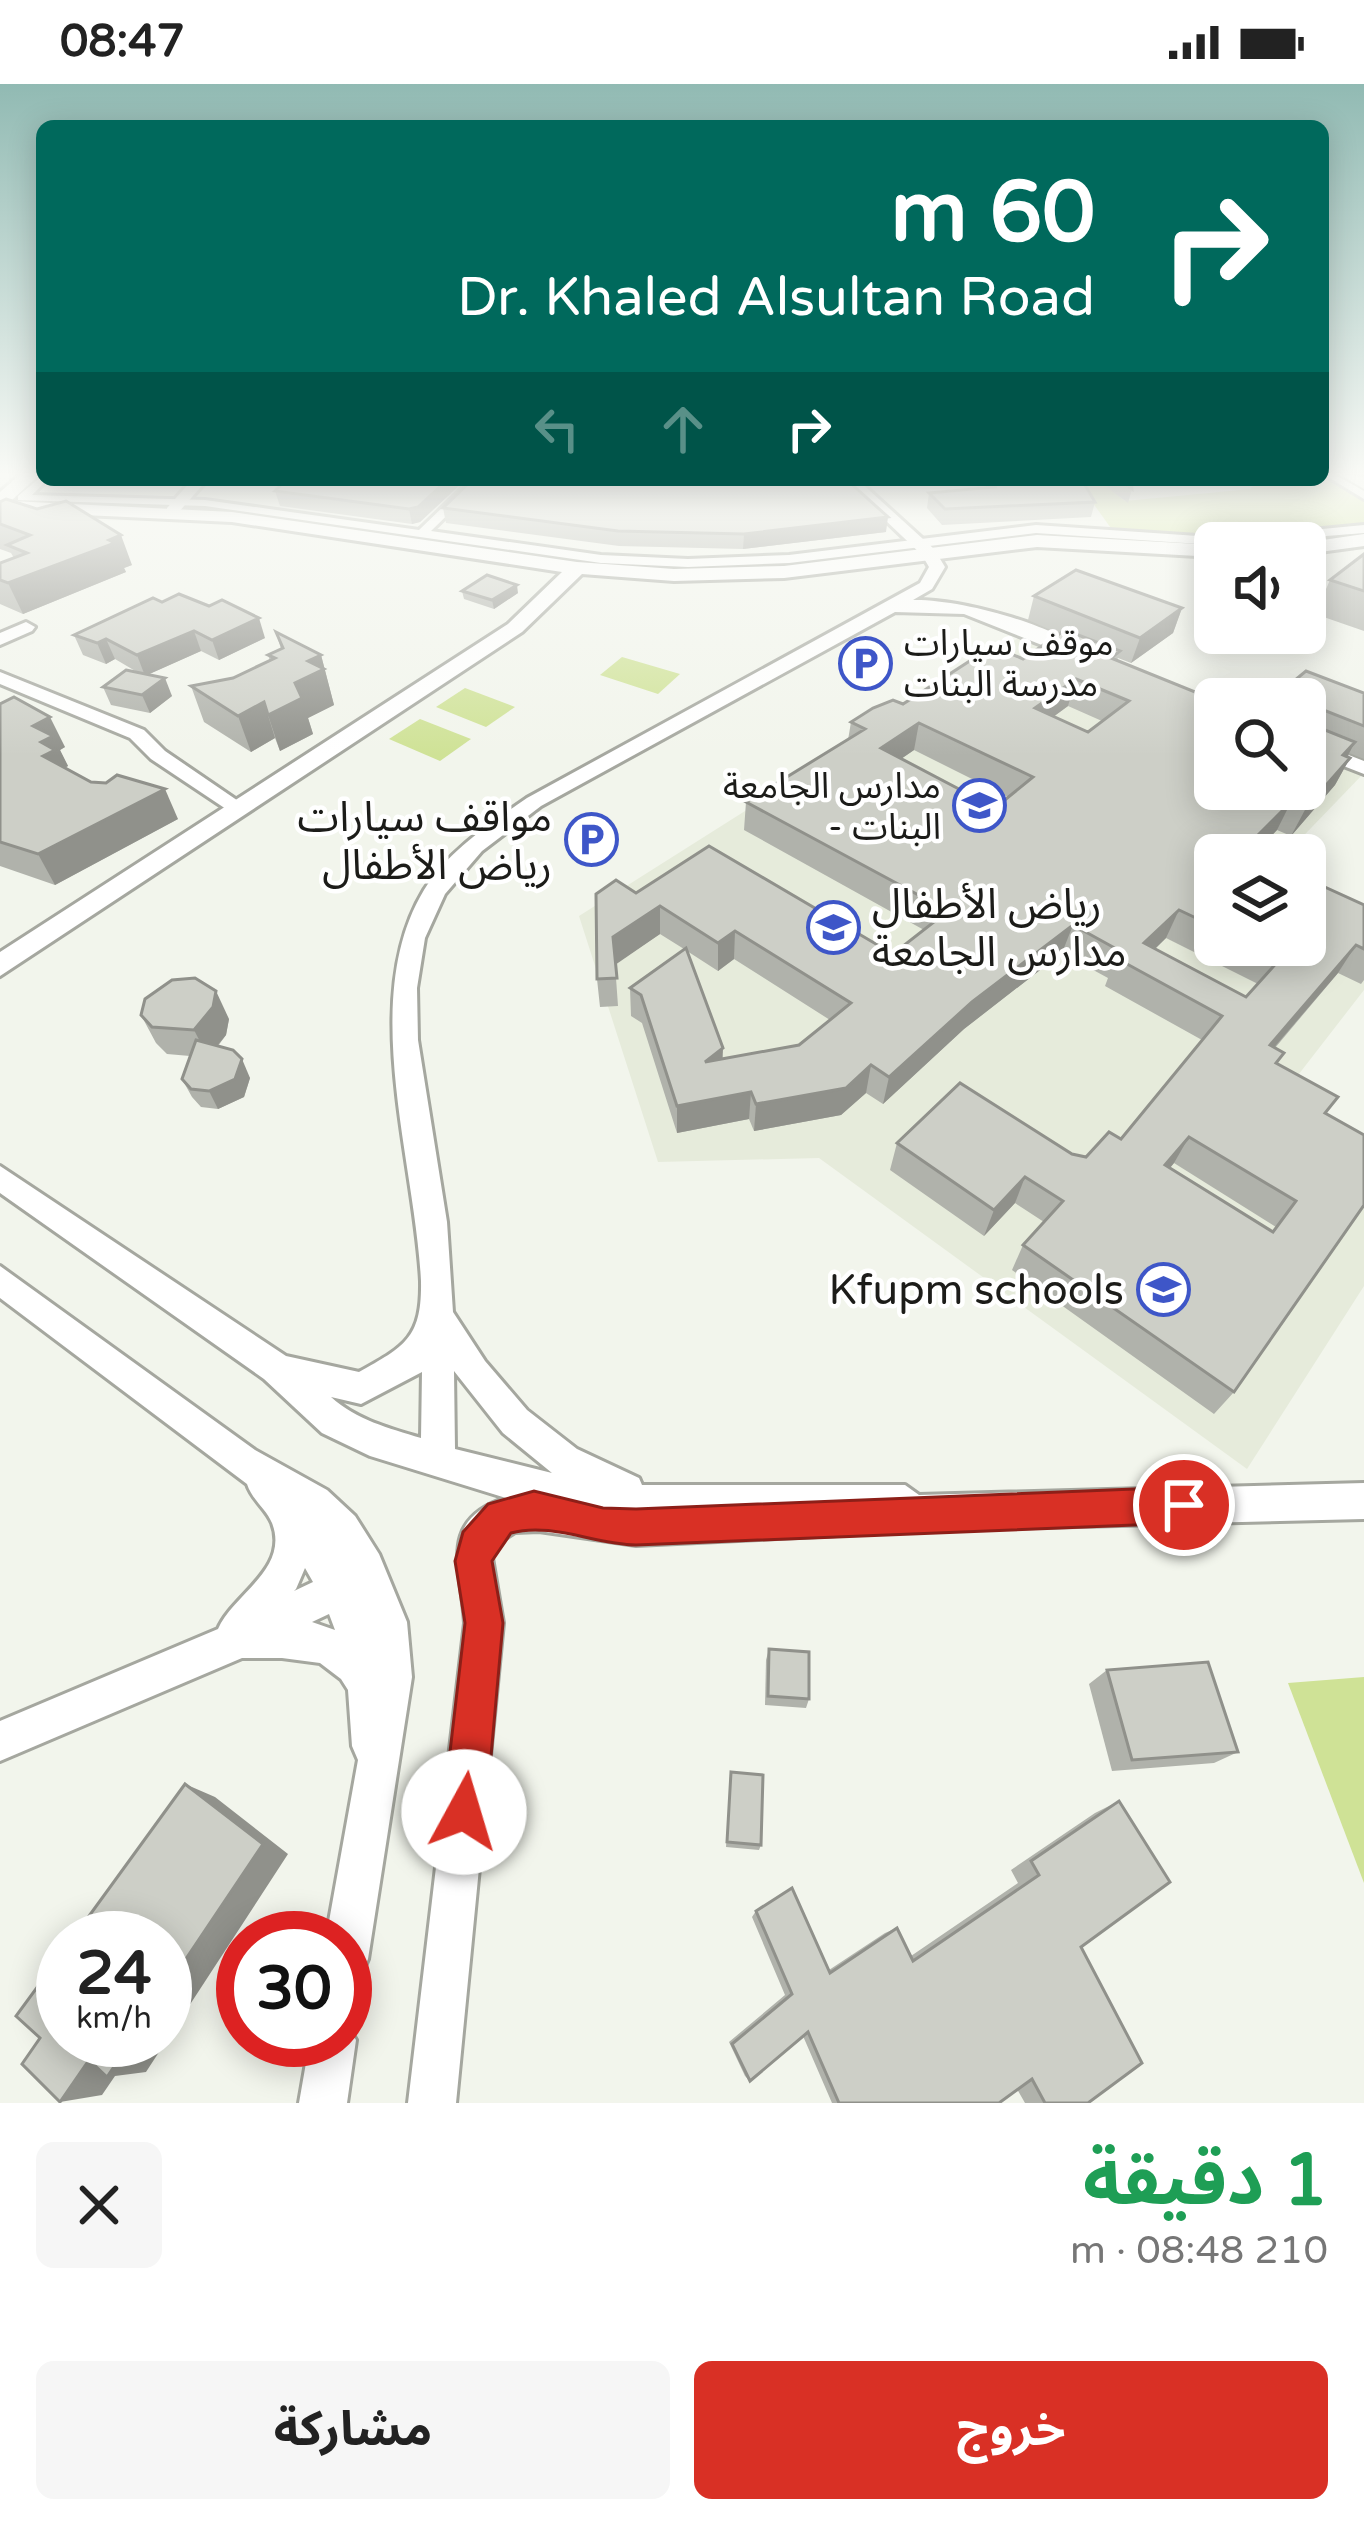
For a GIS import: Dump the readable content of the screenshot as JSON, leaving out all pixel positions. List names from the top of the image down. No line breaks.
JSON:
{"places":{"parking":["موقف سيارات مدرسة البنات","مواقف سيارات رياض الأطفال"],"school or university":["مدارس الجامعة - البنات","رياض الأطفال مدارس الجامعة","Kfupm schools"]},"page":{"status":"08:47","turn":["60 m","Dr. Khaled Alsultan Road"],"speed":"24 km/h","limit":"30","heading":["1 دقيقة","210 m · 08:48"],"buttons":["خروج","مشاركة"]}}
